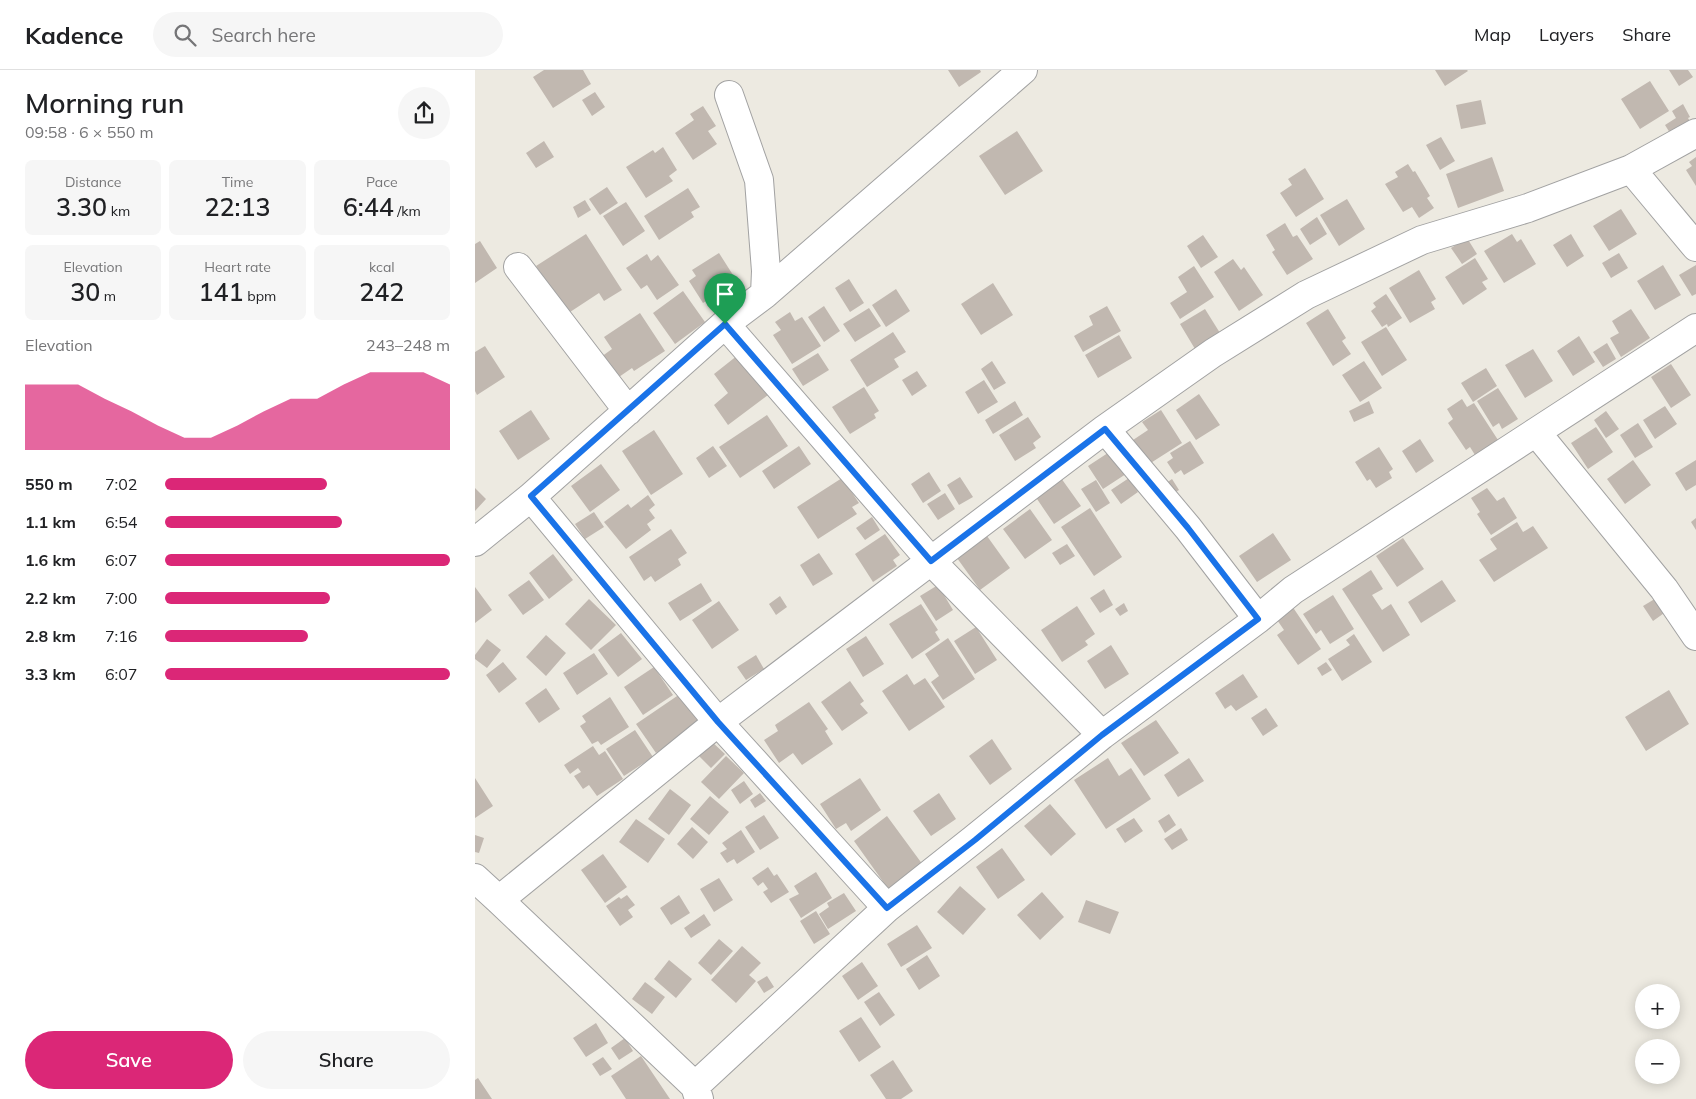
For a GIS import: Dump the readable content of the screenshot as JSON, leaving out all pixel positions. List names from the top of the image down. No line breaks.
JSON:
{"page":{"header":"Kadence","search":"Search here","nav":["Map","Layers","Share"],"heading":["Morning run","09:58 · 6 × 550 m"],"stats":[["Distance","3.30 km"],["Time","22:13"],["Pace","6:44 /km"],["Elevation","30 m"],["Heart rate","141 bpm"],["kcal","242"]],"chart":["Elevation","243–248 m"],"list":[{"name":"550 m","note":"7:02"},{"name":"1.1 km","note":"6:54"},{"name":"1.6 km","note":"6:07"},{"name":"2.2 km","note":"7:00"},{"name":"2.8 km","note":"7:16"},{"name":"3.3 km","note":"6:07"}],"map_buttons":["+","−"],"buttons":["Save","Share"]}}
